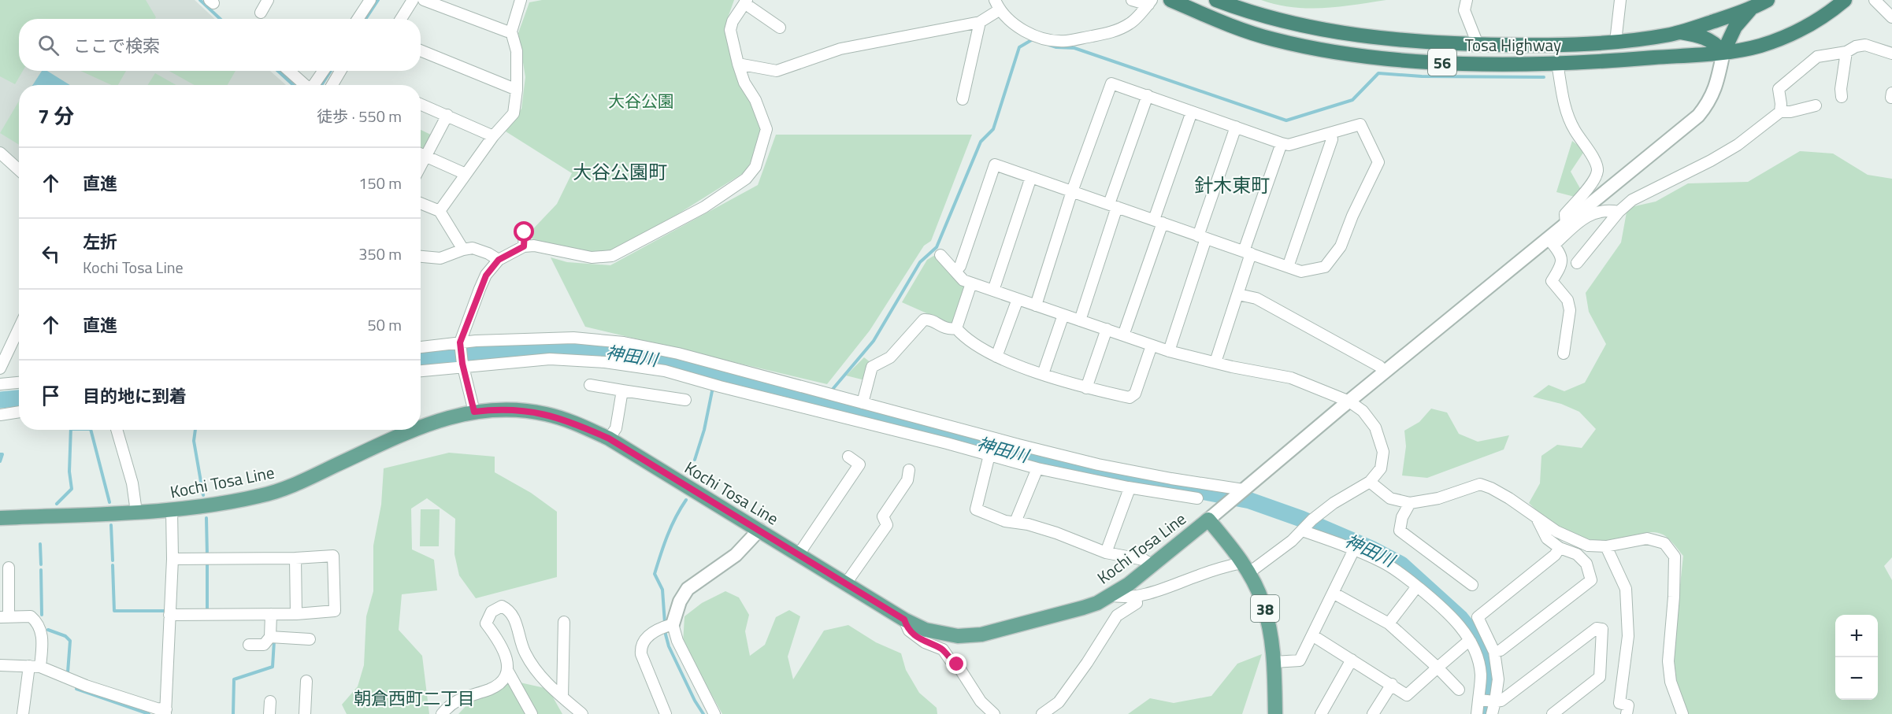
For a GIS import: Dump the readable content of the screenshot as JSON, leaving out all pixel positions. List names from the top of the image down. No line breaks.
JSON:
{"streets":{"highway":["Tosa Highway","56"],"main road":["Kochi Tosa Line","38"]},"crossings":[["Tosa Highway","56"]],"districts":["大谷公園町","針木東町","朝倉西町二丁目"],"water":["神田川"],"parks":["大谷公園"],"page":{"search":"ここで検索","heading":["7 分","徒歩 · 550 m"],"list":[["直進","150 m"],["左折","Kochi Tosa Line","350 m"],["直進","50 m"],"目的地に到着"],"map_buttons":["+","−"]}}
